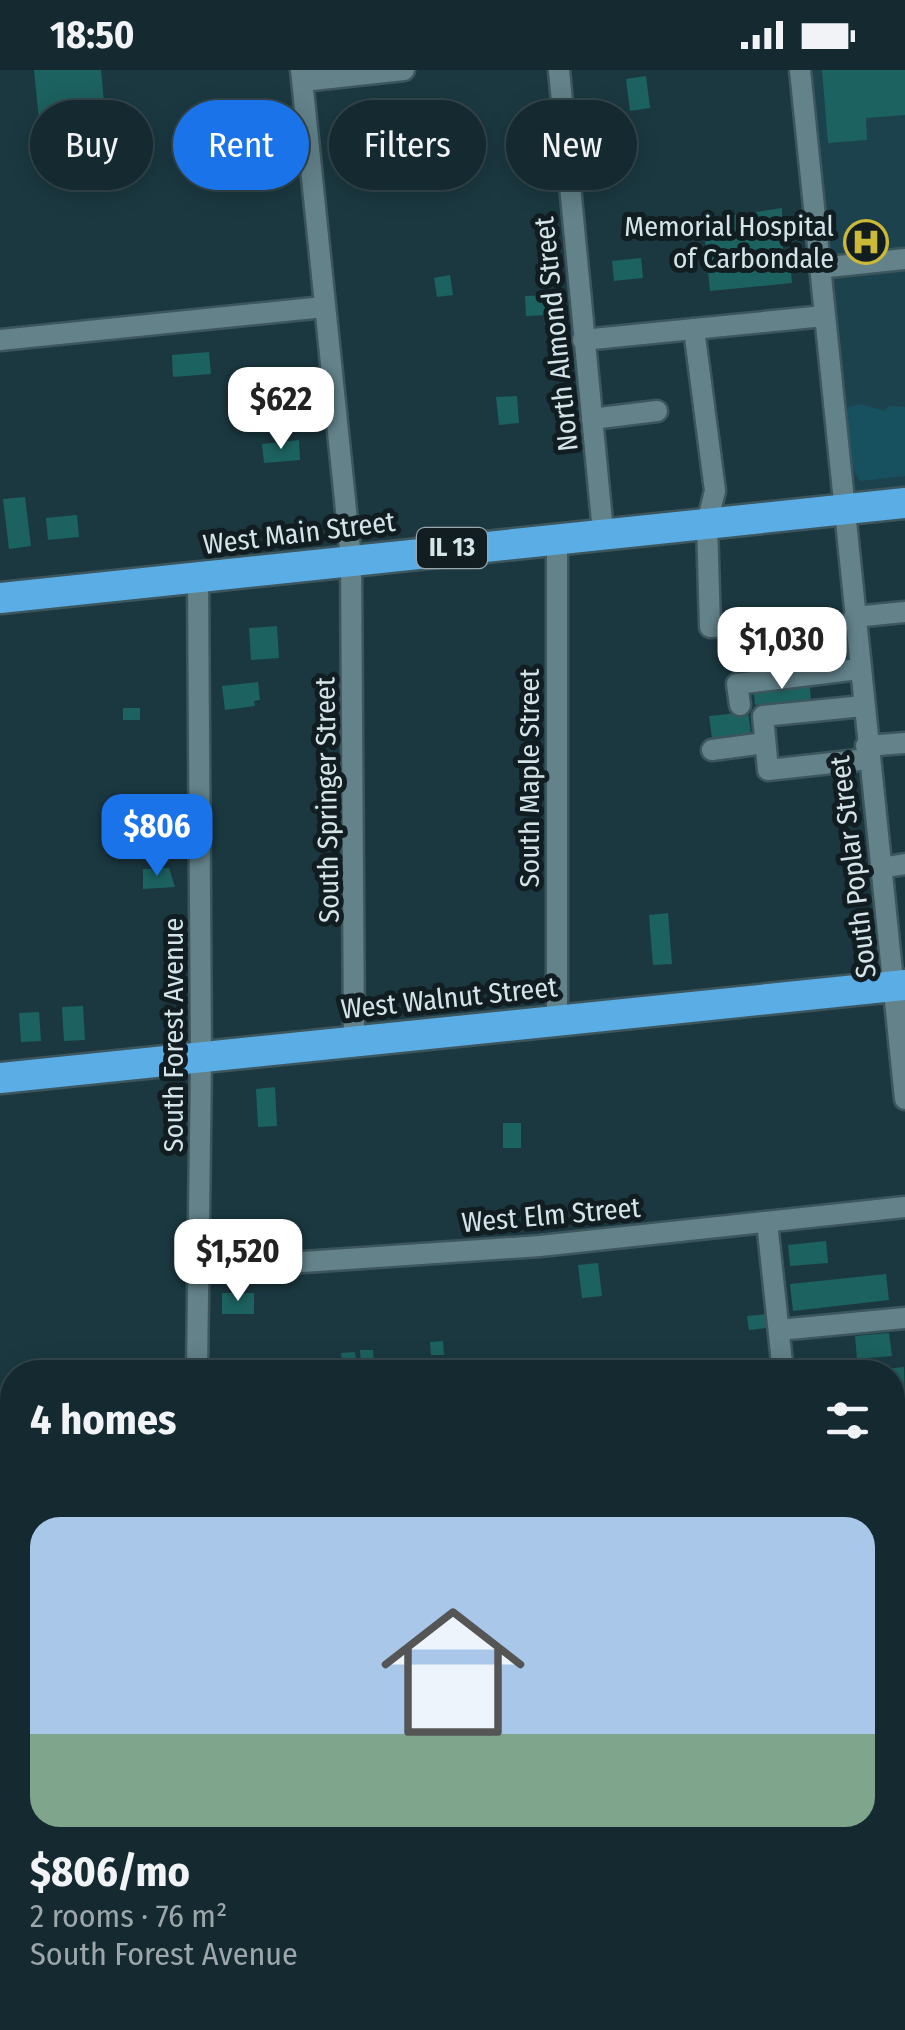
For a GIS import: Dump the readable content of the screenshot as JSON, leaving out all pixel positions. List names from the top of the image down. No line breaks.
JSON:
{"streets":{"highway":["West Main Street","IL 13","West Walnut Street"],"street":["North Almond Street","South Maple Street","South Springer Street","South Poplar Street","South Forest Avenue","West Elm Street"]},"crossings":[["North Almond Street","West Main Street"],["West Main Street","South Maple Street"],["West Main Street","South Springer Street"],["West Main Street","South Poplar Street"],["West Main Street","South Forest Avenue"],["South Maple Street","West Walnut Street"],["South Springer Street","West Walnut Street"],["South Poplar Street","West Walnut Street"],["West Walnut Street","South Forest Avenue"],["South Forest Avenue","West Elm Street"]],"places":{"hospital":["Memorial Hospital of Carbondale"]},"page":{"status":"18:50","chip":["Buy","Rent","Filters","New"],"price":["$622","$1,030","$806","$1,520"],"heading":"4 homes","list":[{"name":"$806/mo","note":"2 rooms · 76 m² · South Forest Avenue"}]}}
